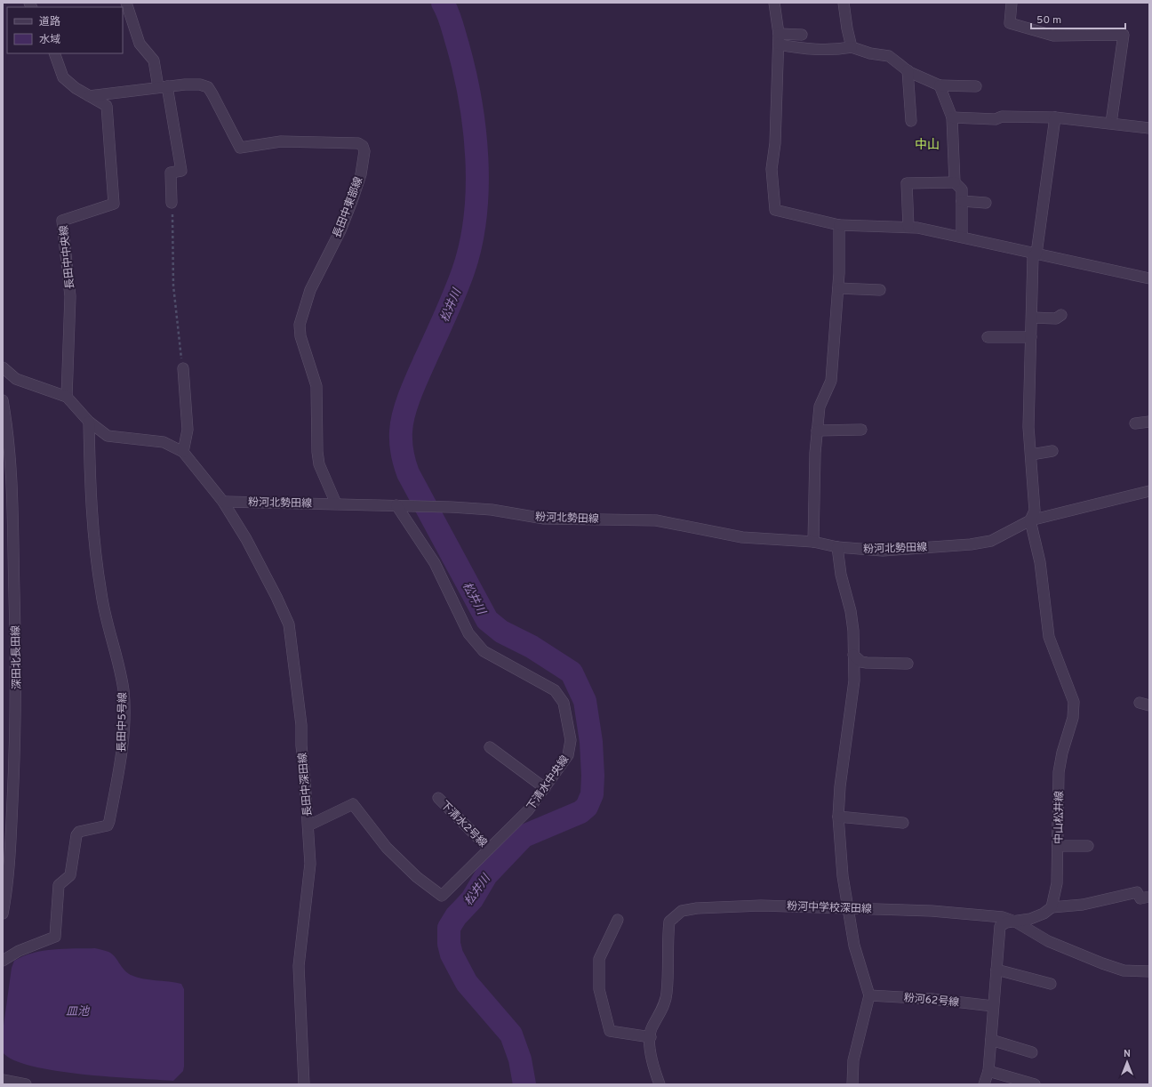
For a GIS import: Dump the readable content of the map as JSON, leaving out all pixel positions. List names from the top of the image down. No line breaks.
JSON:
{"streets":{"street":["長田中東部線","長田中中央線","粉河北勢田線","深田北長田線","長田中5号線","下清水中央線","長田中深田線","中山松井線","下清水2号線","粉河中学校深田線","粉河62号線"]},"crossings":[["長田中東部線","長田中中央線"],["長田中東部線","粉河北勢田線"],["粉河北勢田線","下清水中央線"],["粉河北勢田線","長田中深田線"],["粉河北勢田線","中山松井線"],["下清水中央線","長田中深田線"],["下清水中央線","下清水2号線"]],"districts":["中山"],"water":["松井川","皿池"],"legend":["道路","水域"],"scale_bar":"50 m","north":"top"}
